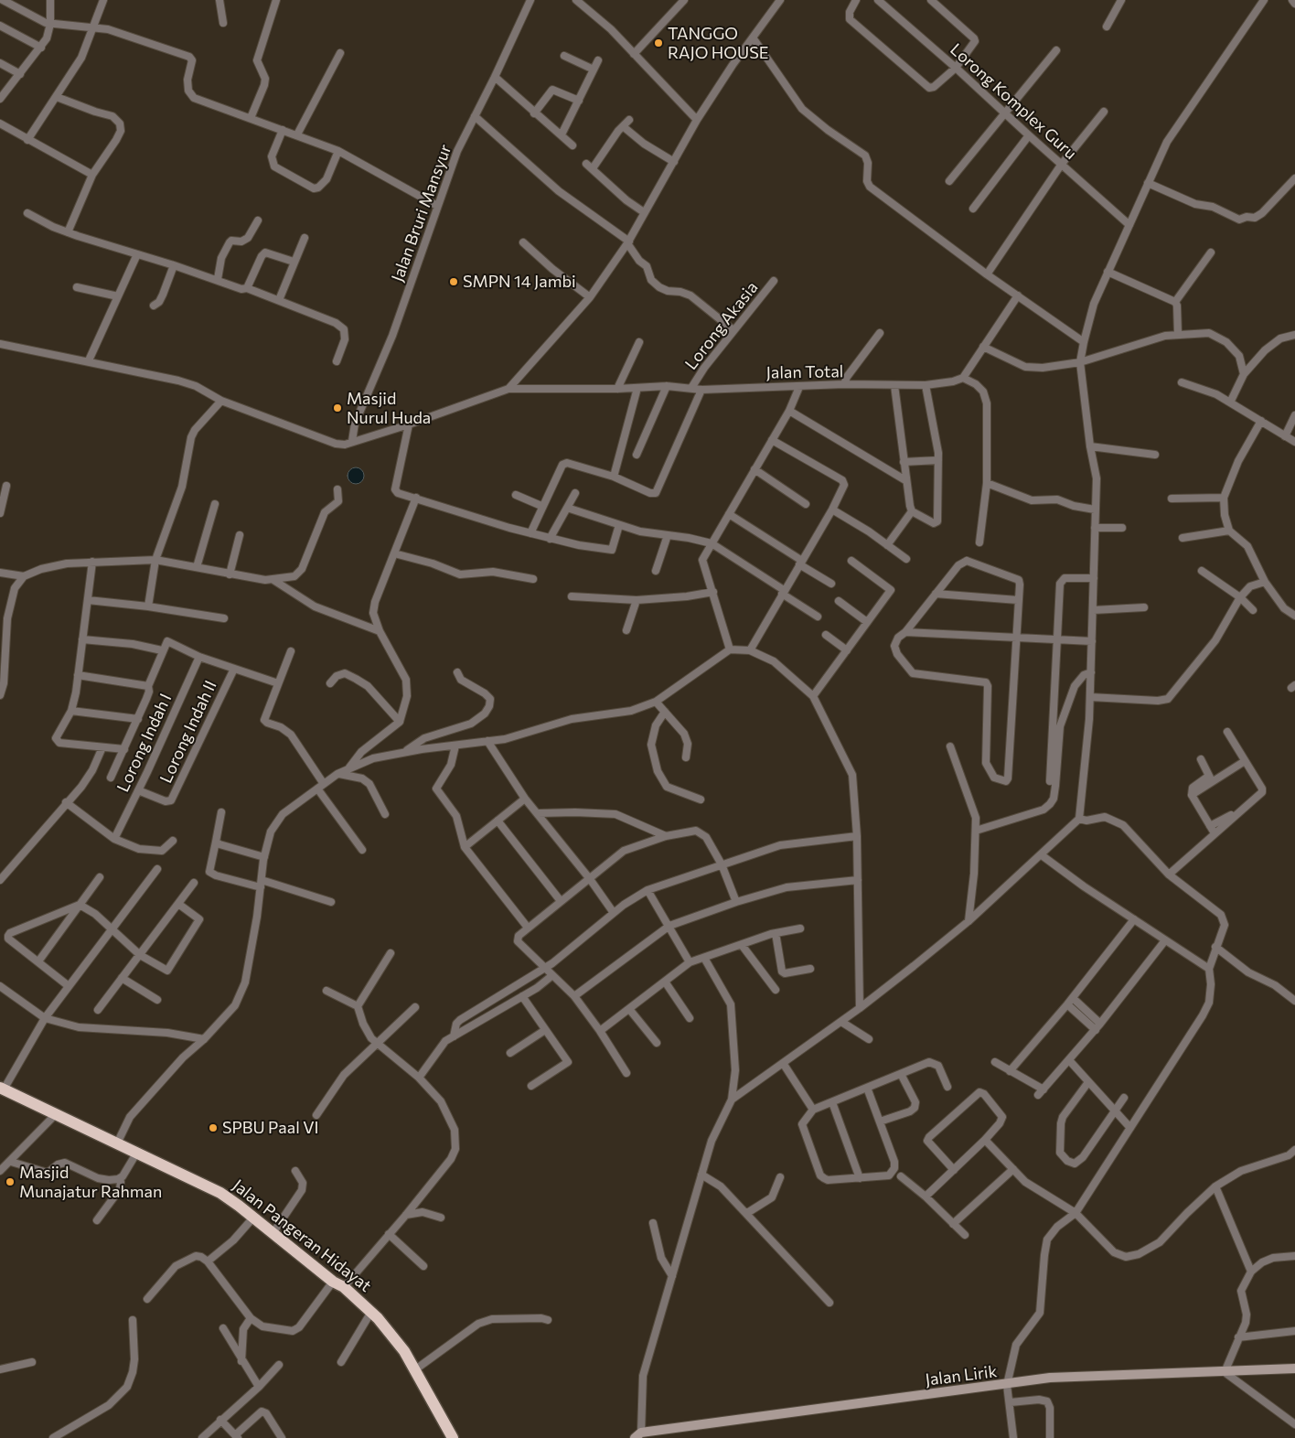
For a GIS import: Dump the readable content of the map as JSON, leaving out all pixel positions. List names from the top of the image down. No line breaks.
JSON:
{"streets":{"highway":["Jalan Pangeran Hidayat"],"main road":["Jalan Lirik"],"street":["Lorong Komplex Guru","Jalan Bruri Mansyur","Lorong Akasia","Jalan Total","Lorong Indah II","Lorong Indah I"]},"crossings":[["Lorong Akasia","Jalan Total"],["Lorong Indah II","Lorong Indah I"]],"places":["TANGGO RAJO HOUSE","SMPN 14 Jambi","Masjid Nurul Huda","SPBU Paal VI","Masjid Munajatur Rahman"]}
